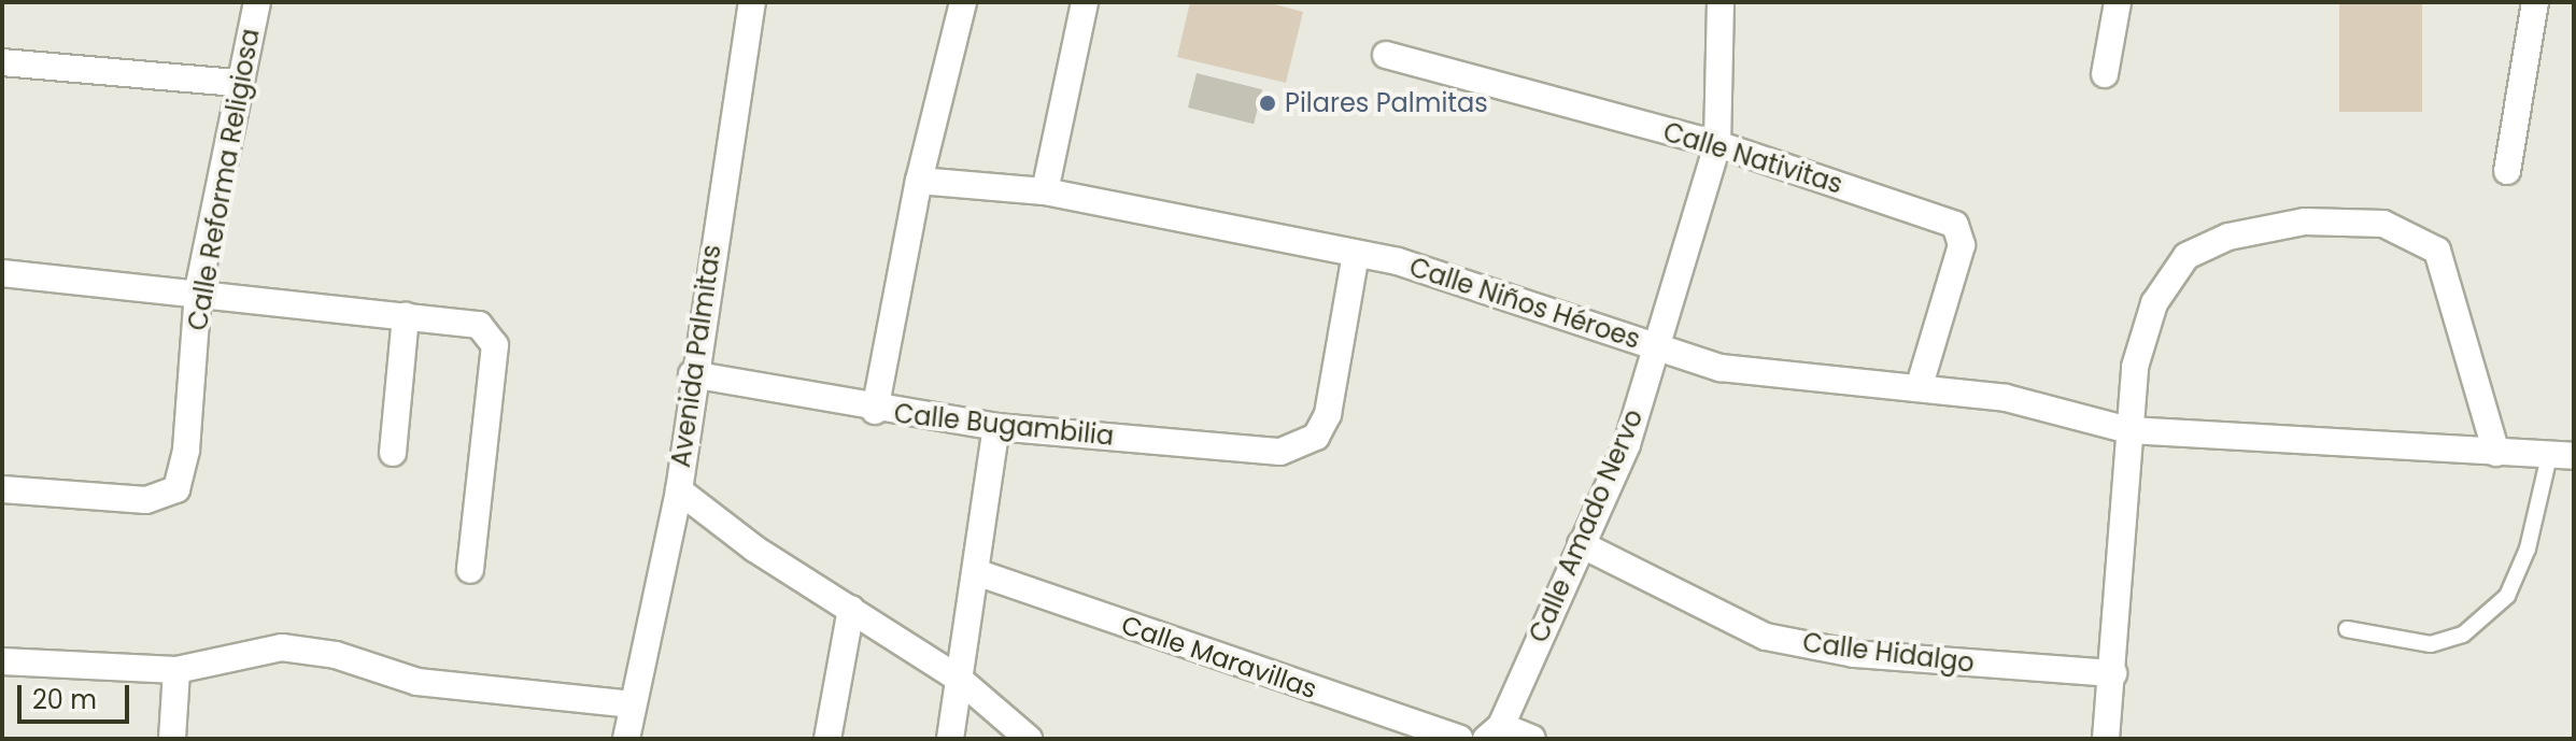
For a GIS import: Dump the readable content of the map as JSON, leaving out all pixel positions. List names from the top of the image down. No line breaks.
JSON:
{"streets":{"street":["Calle Nativitas","Calle Reforma Religiosa","Calle Niños Héroes","Avenida Palmitas","Calle Bugambilia","Calle Amado Nervo","Calle Hidalgo","Calle Maravillas"]},"crossings":[["Calle Nativitas","Calle Niños Héroes"],["Calle Nativitas","Calle Amado Nervo"],["Calle Niños Héroes","Calle Bugambilia"],["Calle Niños Héroes","Calle Amado Nervo"],["Avenida Palmitas","Calle Bugambilia"],["Calle Amado Nervo","Calle Hidalgo"]],"places":["Pilares Palmitas"],"scale_bar":"20 m"}
